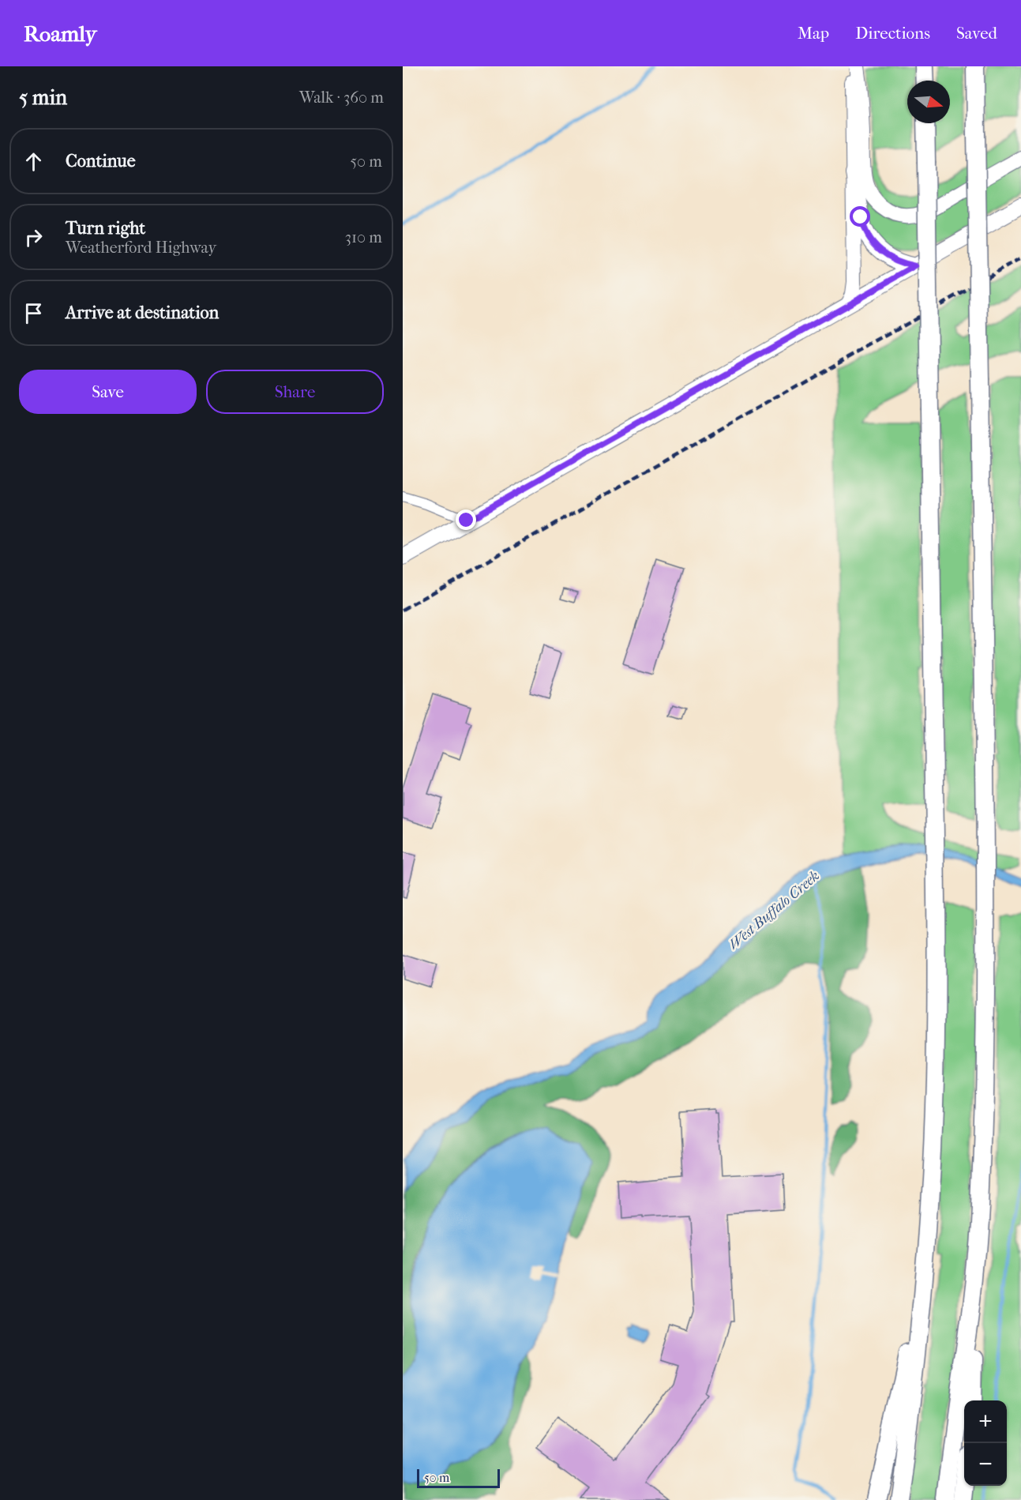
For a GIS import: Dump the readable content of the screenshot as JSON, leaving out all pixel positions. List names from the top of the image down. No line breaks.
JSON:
{"water":["West Buffalo Creek"],"scale_bar":"50 m","north":"right","page":{"header":"Roamly","nav":["Map","Directions","Saved"],"heading":["5 min","Walk · 360 m"],"list":[["Continue","50 m"],["Turn right","Weatherford Highway","310 m"],"Arrive at destination"],"buttons":["Save","Share"],"map_buttons":["+","−"],"scale":"50 m"}}
